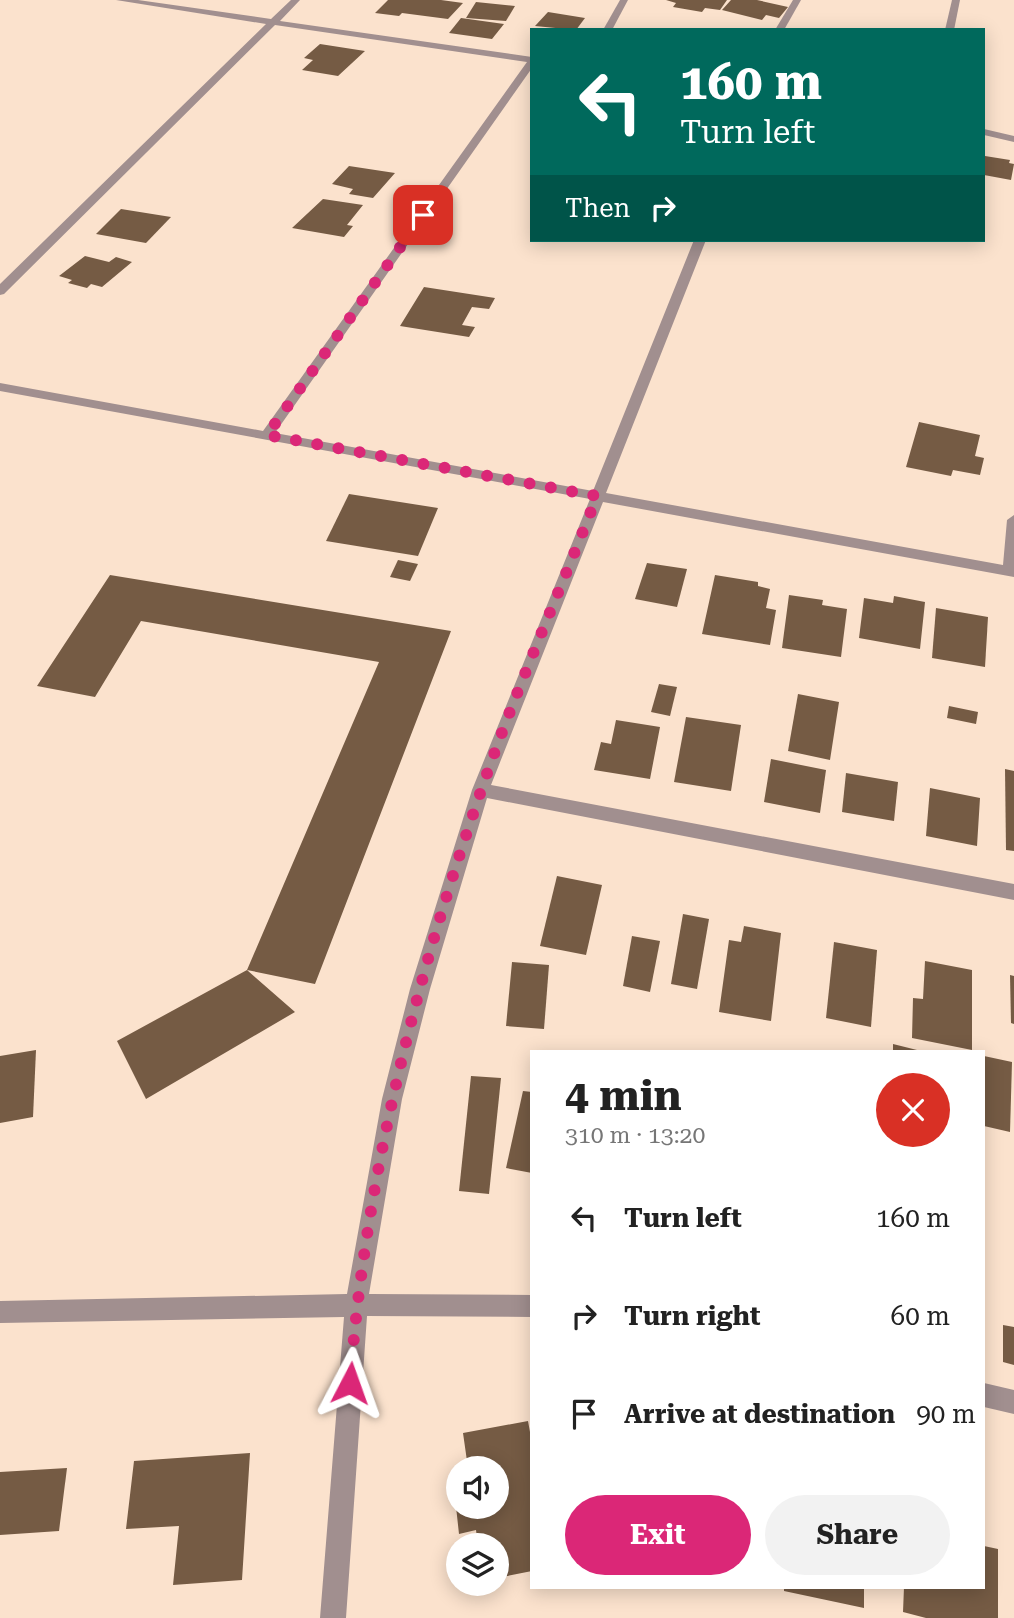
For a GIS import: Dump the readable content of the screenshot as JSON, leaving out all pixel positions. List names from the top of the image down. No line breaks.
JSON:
{"page":{"turn":["160 m","Turn left"],"then":"Then","heading":["4 min","310 m · 13:20"],"list":[{"name":"Turn left","value":"160 m"},{"name":"Turn right","value":"60 m"},{"name":"Arrive at destination","value":"90 m"}],"buttons":["Exit","Share"]}}
